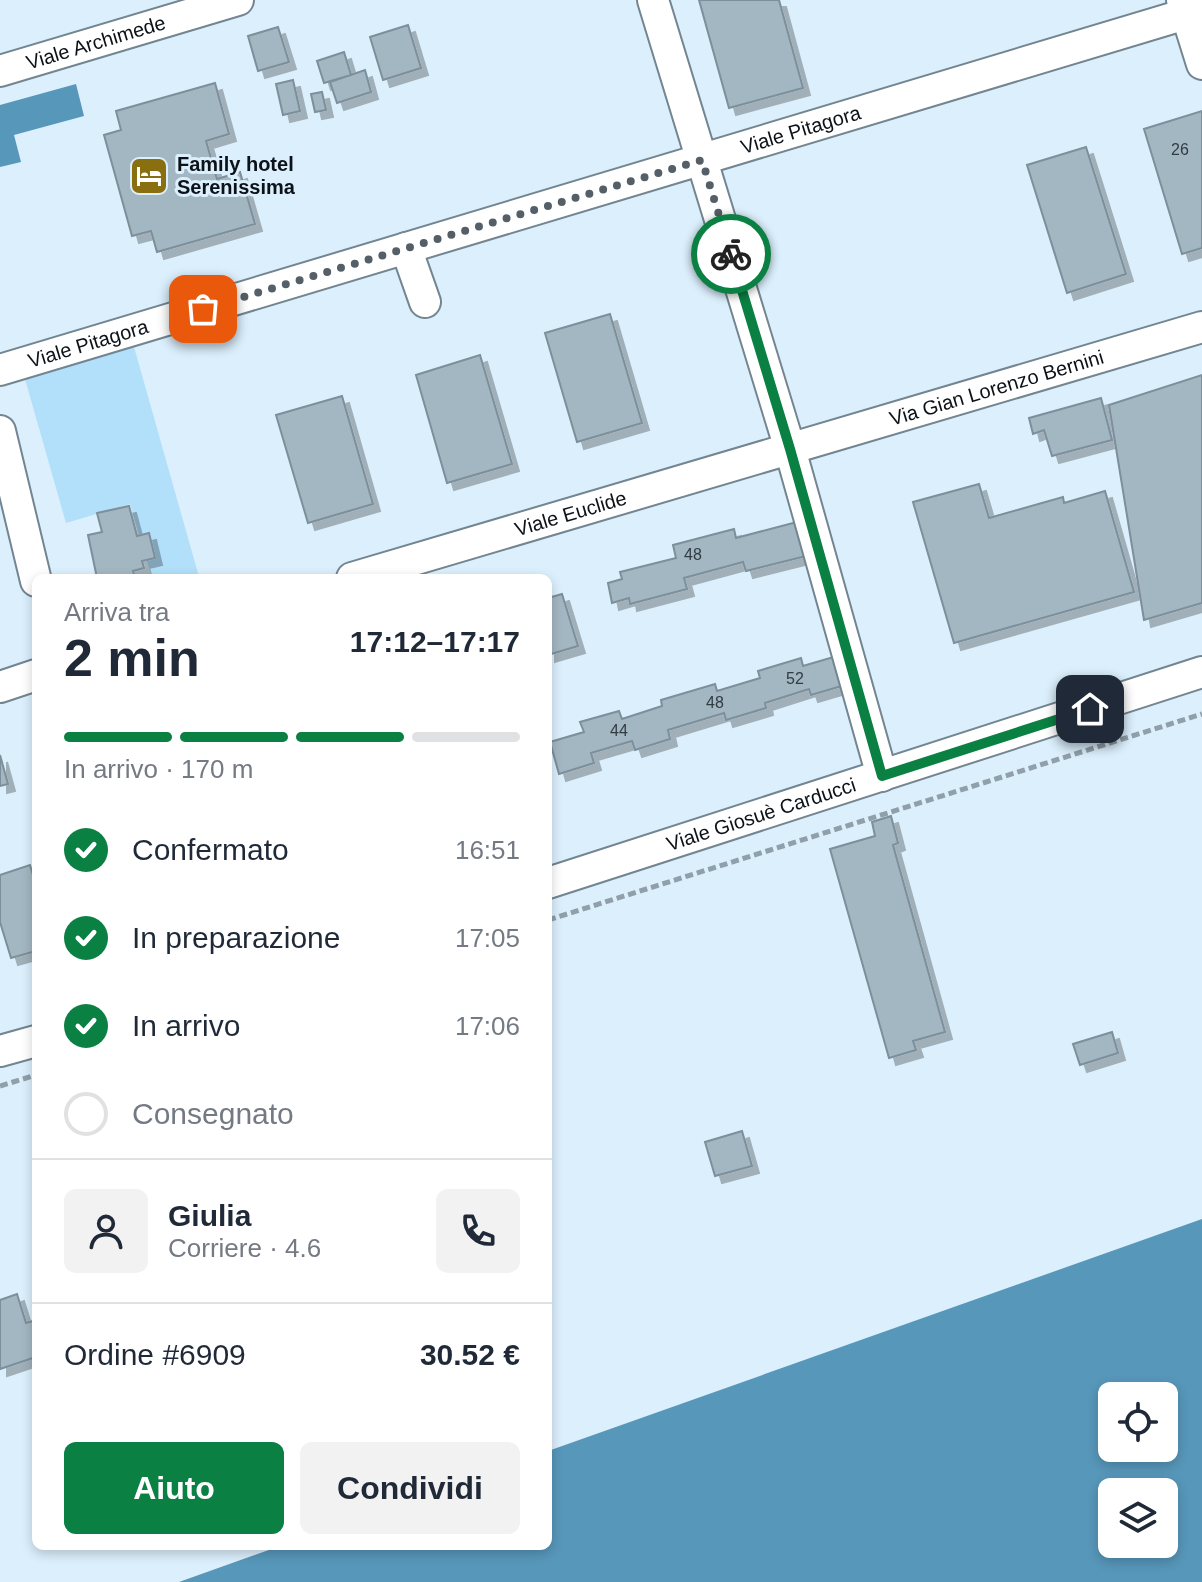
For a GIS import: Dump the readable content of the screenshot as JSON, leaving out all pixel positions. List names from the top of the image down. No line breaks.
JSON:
{"streets":{"street":["Viale Archimede","Viale Pitagora","Via Gian Lorenzo Bernini","Viale Euclide","Viale Giosuè Carducci"]},"crossings":[["Via Gian Lorenzo Bernini","Viale Euclide"]],"places":{"hotel":["Family hotel Serenissima"]},"house_numbers":["26","48","52","48","44"],"page":{"heading":["2 min","Arriva tra","17:12–17:17"],"panel":["Giulia","Corriere · 4.6","Ordine #6909","30.52 €"],"bar":"In arrivo · 170 m","list":[["Confermato","16:51"],["In preparazione","17:05"],["In arrivo","17:06"],"Consegnato"],"buttons":["Aiuto","Condividi"]}}
